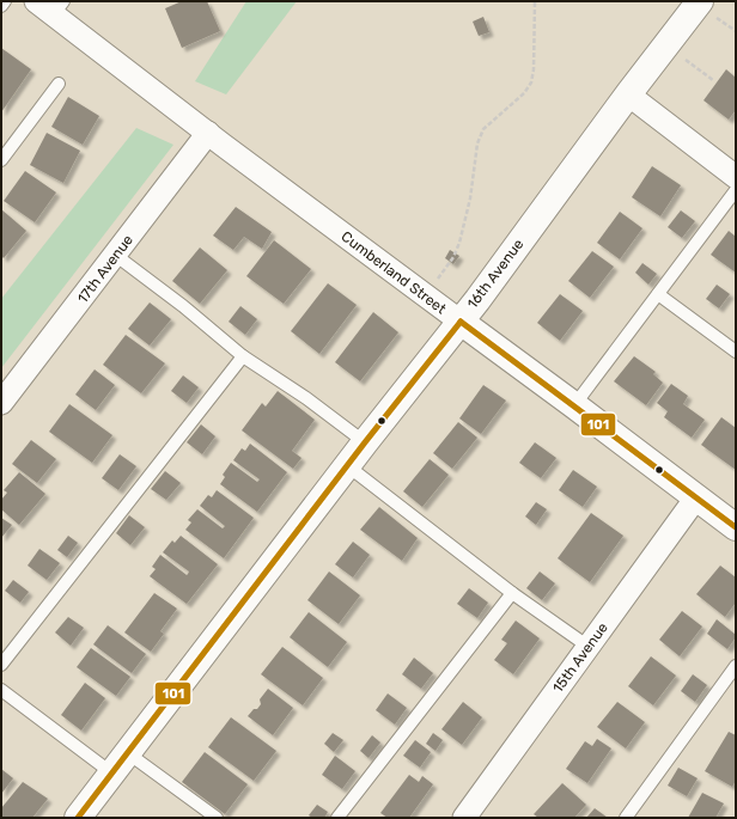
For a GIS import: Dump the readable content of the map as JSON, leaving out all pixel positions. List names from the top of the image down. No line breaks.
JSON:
{"streets":{"street":["17th Avenue","Cumberland Street","16th Avenue","15th Avenue"]},"crossings":[["17th Avenue","Cumberland Street"],["Cumberland Street","16th Avenue"],["Cumberland Street","15th Avenue"]],"lines":["transit line 101"]}
